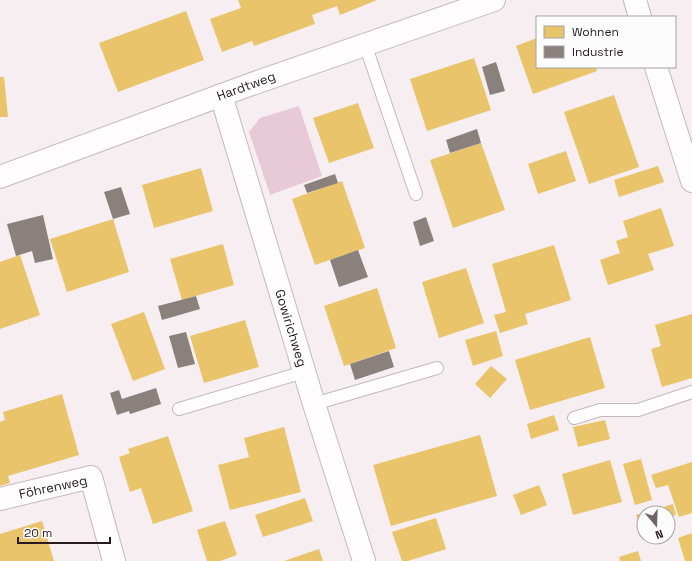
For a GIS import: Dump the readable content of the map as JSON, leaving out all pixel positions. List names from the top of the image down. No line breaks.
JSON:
{"streets":{"street":["Hardtweg","Gowirichweg","Föhrenweg"]},"crossings":[["Hardtweg","Gowirichweg"]],"legend":["Wohnen","Industrie"],"scale_bar":"20 m","north":"bottom"}
